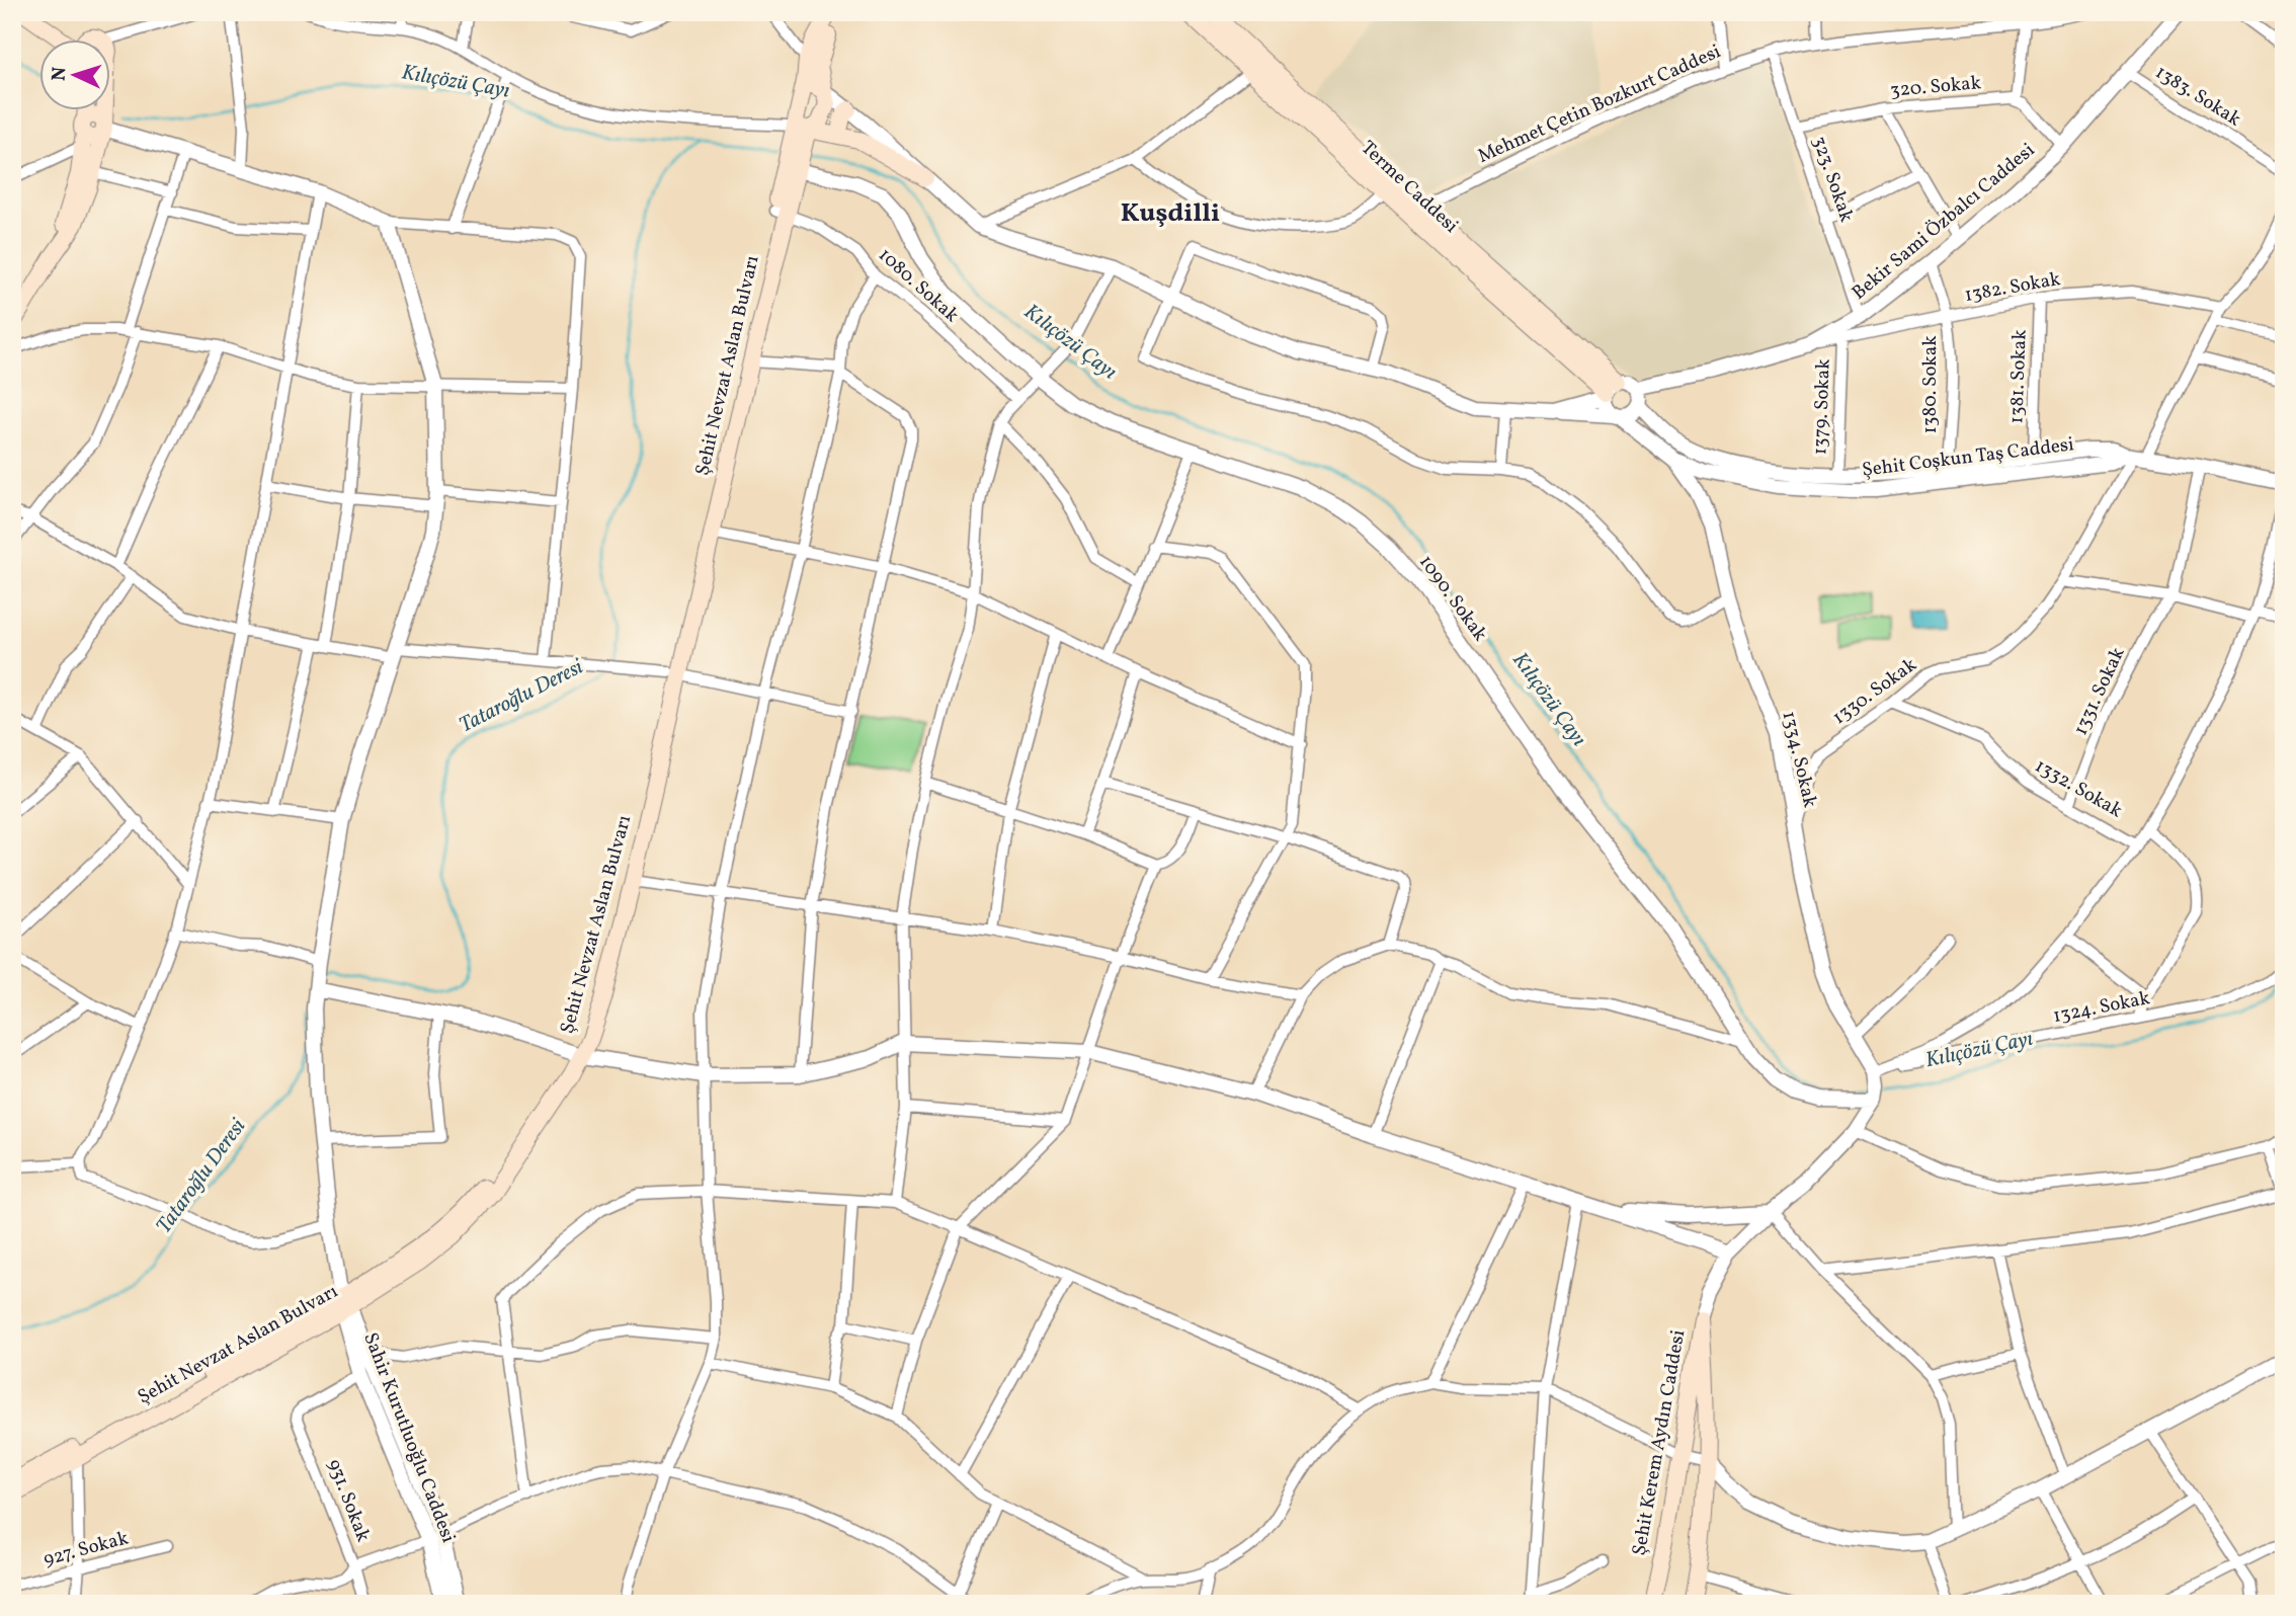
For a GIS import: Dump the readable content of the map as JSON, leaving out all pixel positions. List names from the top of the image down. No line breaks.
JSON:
{"streets":{"main road":["Terme Caddesi","Şehit Nevzat Aslan Bulvarı","Şehit Kerem Aydın Caddesi"],"street":["320. Sokak","1383. Sokak","Mehmet Çetin Bozkurt Caddesi","323. Sokak","Bekir Sami Özbalcı Caddesi","1080. Sokak","1382. Sokak","1381. Sokak","1380. Sokak","1379. Sokak","Şehit Coşkun Taş Caddesi","1090. Sokak","1330. Sokak","1331. Sokak","1334. Sokak","1332. Sokak","1324. Sokak","Sahir Kurutluoğlu Caddesi","931. Sokak","927. Sokak"]},"crossings":[["320. Sokak","323. Sokak"],["1383. Sokak","Bekir Sami Özbalcı Caddesi"],["Mehmet Çetin Bozkurt Caddesi","323. Sokak"],["Mehmet Çetin Bozkurt Caddesi","Terme Caddesi"],["323. Sokak","Bekir Sami Özbalcı Caddesi"],["Terme Caddesi","Bekir Sami Özbalcı Caddesi"],["Terme Caddesi","Şehit Coşkun Taş Caddesi"],["Bekir Sami Özbalcı Caddesi","1382. Sokak"],["Bekir Sami Özbalcı Caddesi","1380. Sokak"],["Bekir Sami Özbalcı Caddesi","Şehit Coşkun Taş Caddesi"],["1080. Sokak","Şehit Nevzat Aslan Bulvarı"],["1382. Sokak","1381. Sokak"],["1382. Sokak","1380. Sokak"],["1382. Sokak","1379. Sokak"],["1382. Sokak","1330. Sokak"],["Şehit Nevzat Aslan Bulvarı","1090. Sokak"],["Şehit Nevzat Aslan Bulvarı","Sahir Kurutluoğlu Caddesi"],["1381. Sokak","Şehit Coşkun Taş Caddesi"],["1380. Sokak","Şehit Coşkun Taş Caddesi"],["1379. Sokak","Şehit Coşkun Taş Caddesi"],["Şehit Coşkun Taş Caddesi","1330. Sokak"],["Şehit Coşkun Taş Caddesi","1334. Sokak"],["1330. Sokak","1334. Sokak"],["1330. Sokak","1332. Sokak"],["1331. Sokak","1332. Sokak"],["1334. Sokak","1324. Sokak"],["Sahir Kurutluoğlu Caddesi","931. Sokak"]],"districts":["Kuşdilli"],"water":["Kılıçözü Çayı","Tataroğlu Deresi"],"north":"left"}
